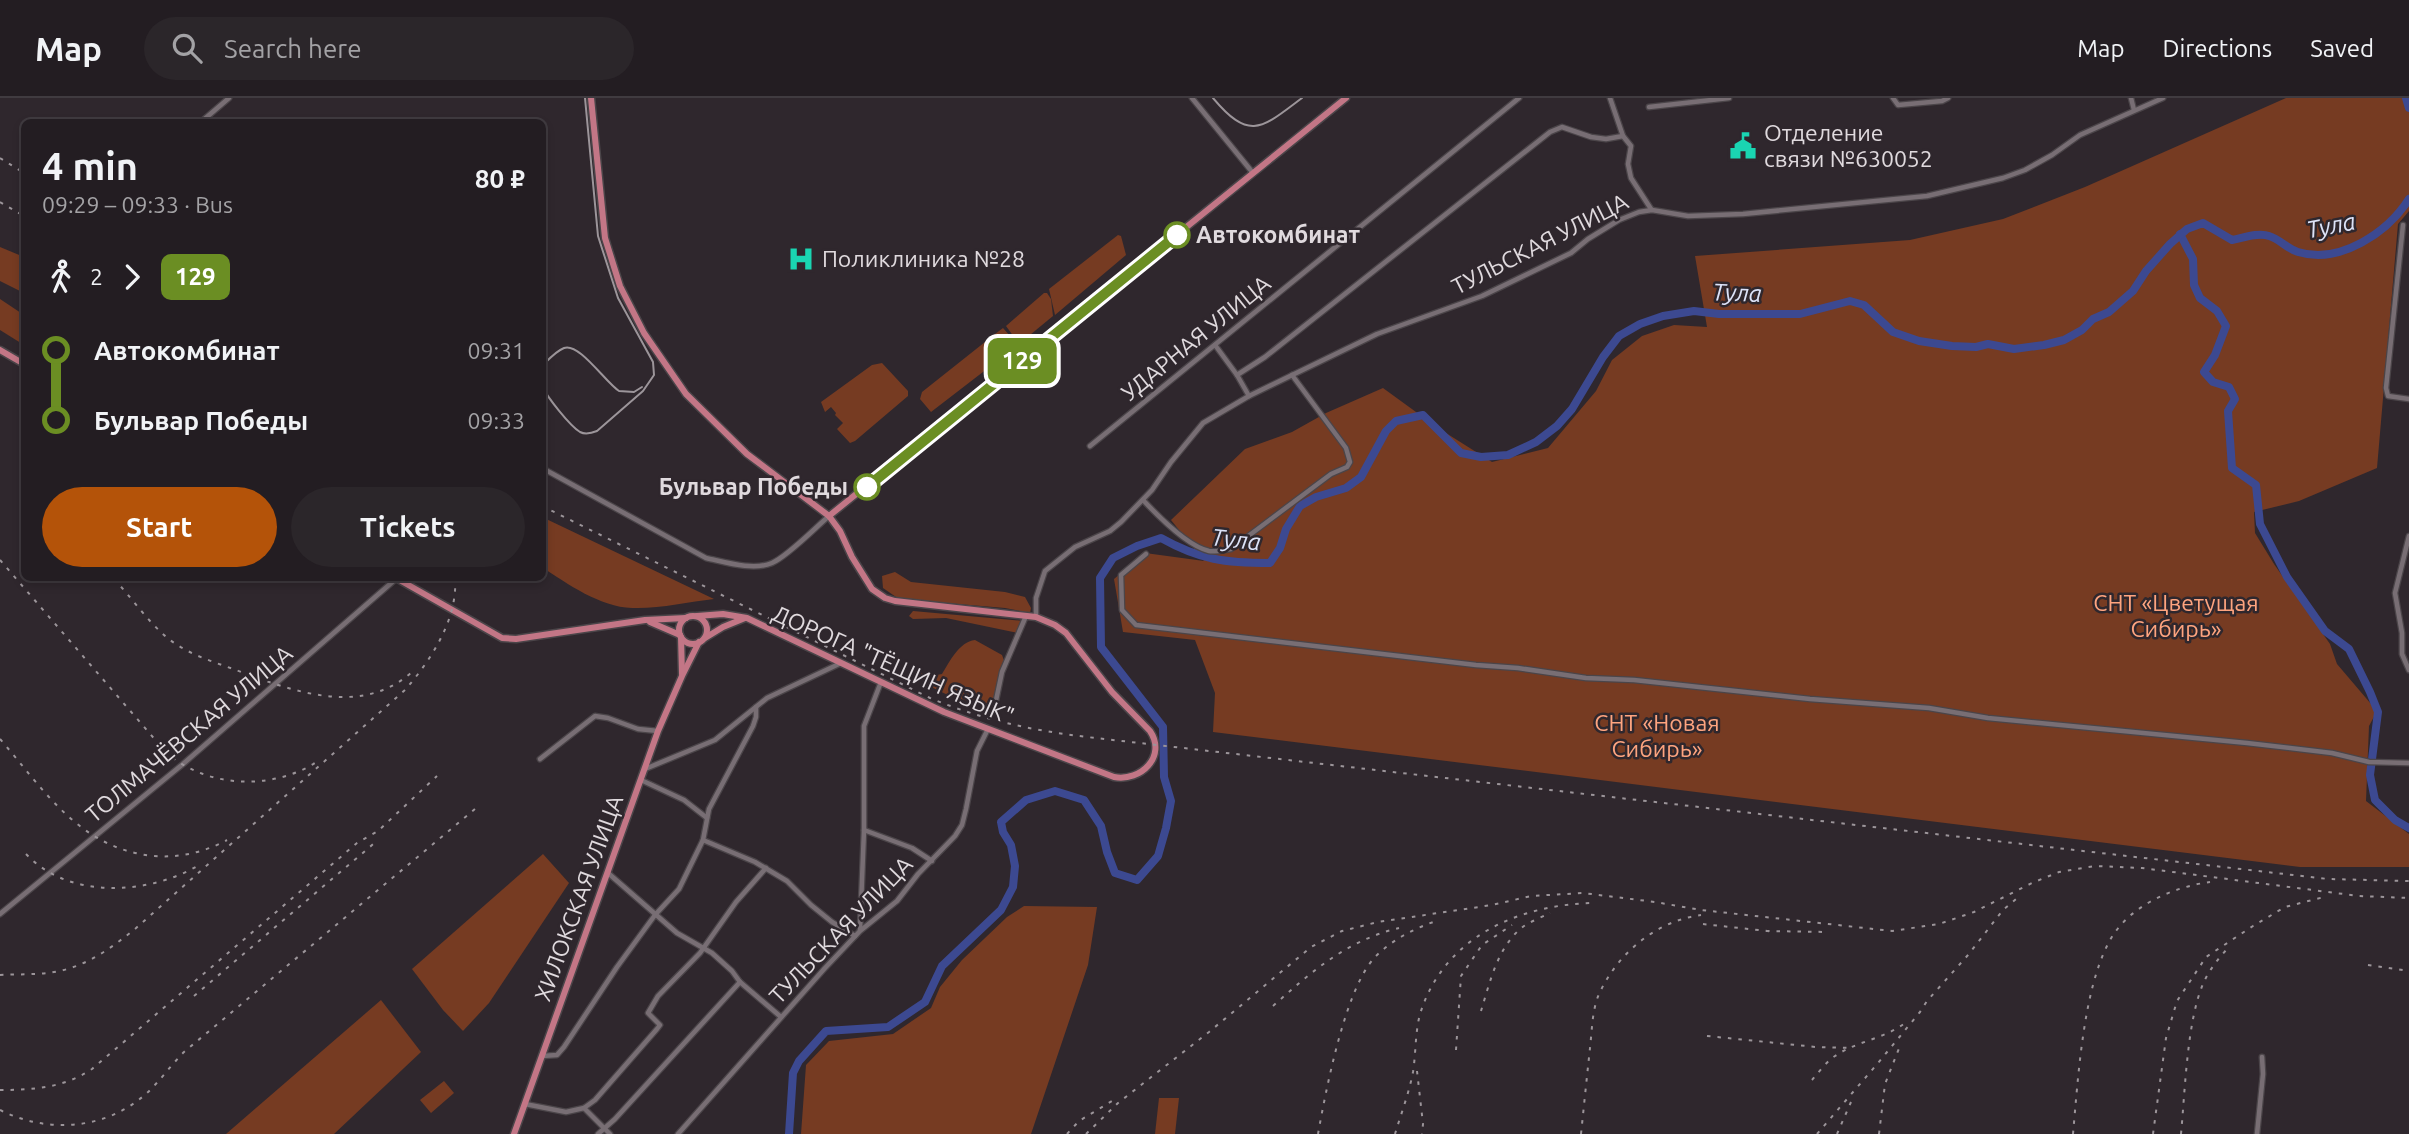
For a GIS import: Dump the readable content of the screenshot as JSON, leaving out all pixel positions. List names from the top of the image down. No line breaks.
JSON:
{"streets":{"main road":["ДОРОГА \"ТЁЩИН ЯЗЫК\"","ХИЛОКСКАЯ УЛИЦА"],"street":["ТУЛЬСКАЯ УЛИЦА","УДАРНАЯ УЛИЦА","ТОЛМАЧЁВСКАЯ УЛИЦА"]},"crossings":[["ТУЛЬСКАЯ УЛИЦА","ДОРОГА \"ТЁЩИН ЯЗЫК\""]],"water":["Тула"],"parks":["СНТ «Цветущая Сибирь»","СНТ «Новая Сибирь»"],"places":{"public building":["Отделение связи №630052"],"other":["Автокомбинат","Бульвар Победы"],"hospital":["Поликлиника №28"]},"lines":["bus line 129"],"page":{"header":"Map","search":"Search here","nav":["Map","Directions","Saved"],"on_map":"129","heading":["4 min","09:29 – 09:33 · Bus","80 ₽"],"legs":["2","129"],"list":[{"name":"Автокомбинат","value":"09:31"},{"name":"Бульвар Победы","value":"09:33"}],"buttons":["Start","Tickets"]}}
